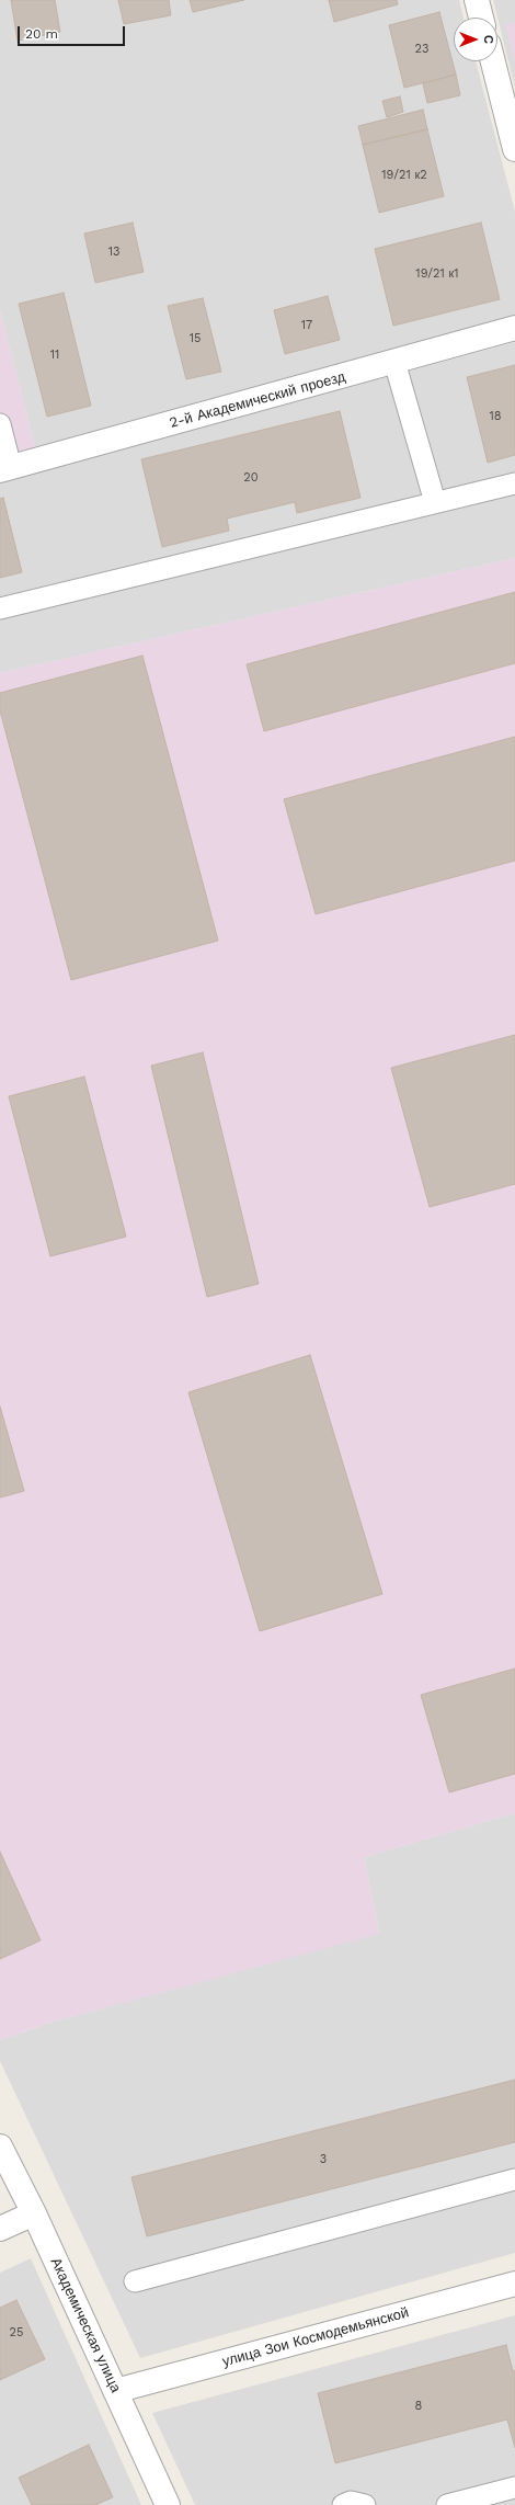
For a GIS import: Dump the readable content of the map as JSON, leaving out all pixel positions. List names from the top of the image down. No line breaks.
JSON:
{"streets":{"street":["2-й Академический проезд","Академическая улица","улица Зои Космодемьянской"]},"crossings":[["Академическая улица","улица Зои Космодемьянской"]],"house_numbers":["23","19/21 к2","13","19/21 к1","17","15","11","18","20","3","25","8"],"scale_bar":"20 m","north":"right"}
